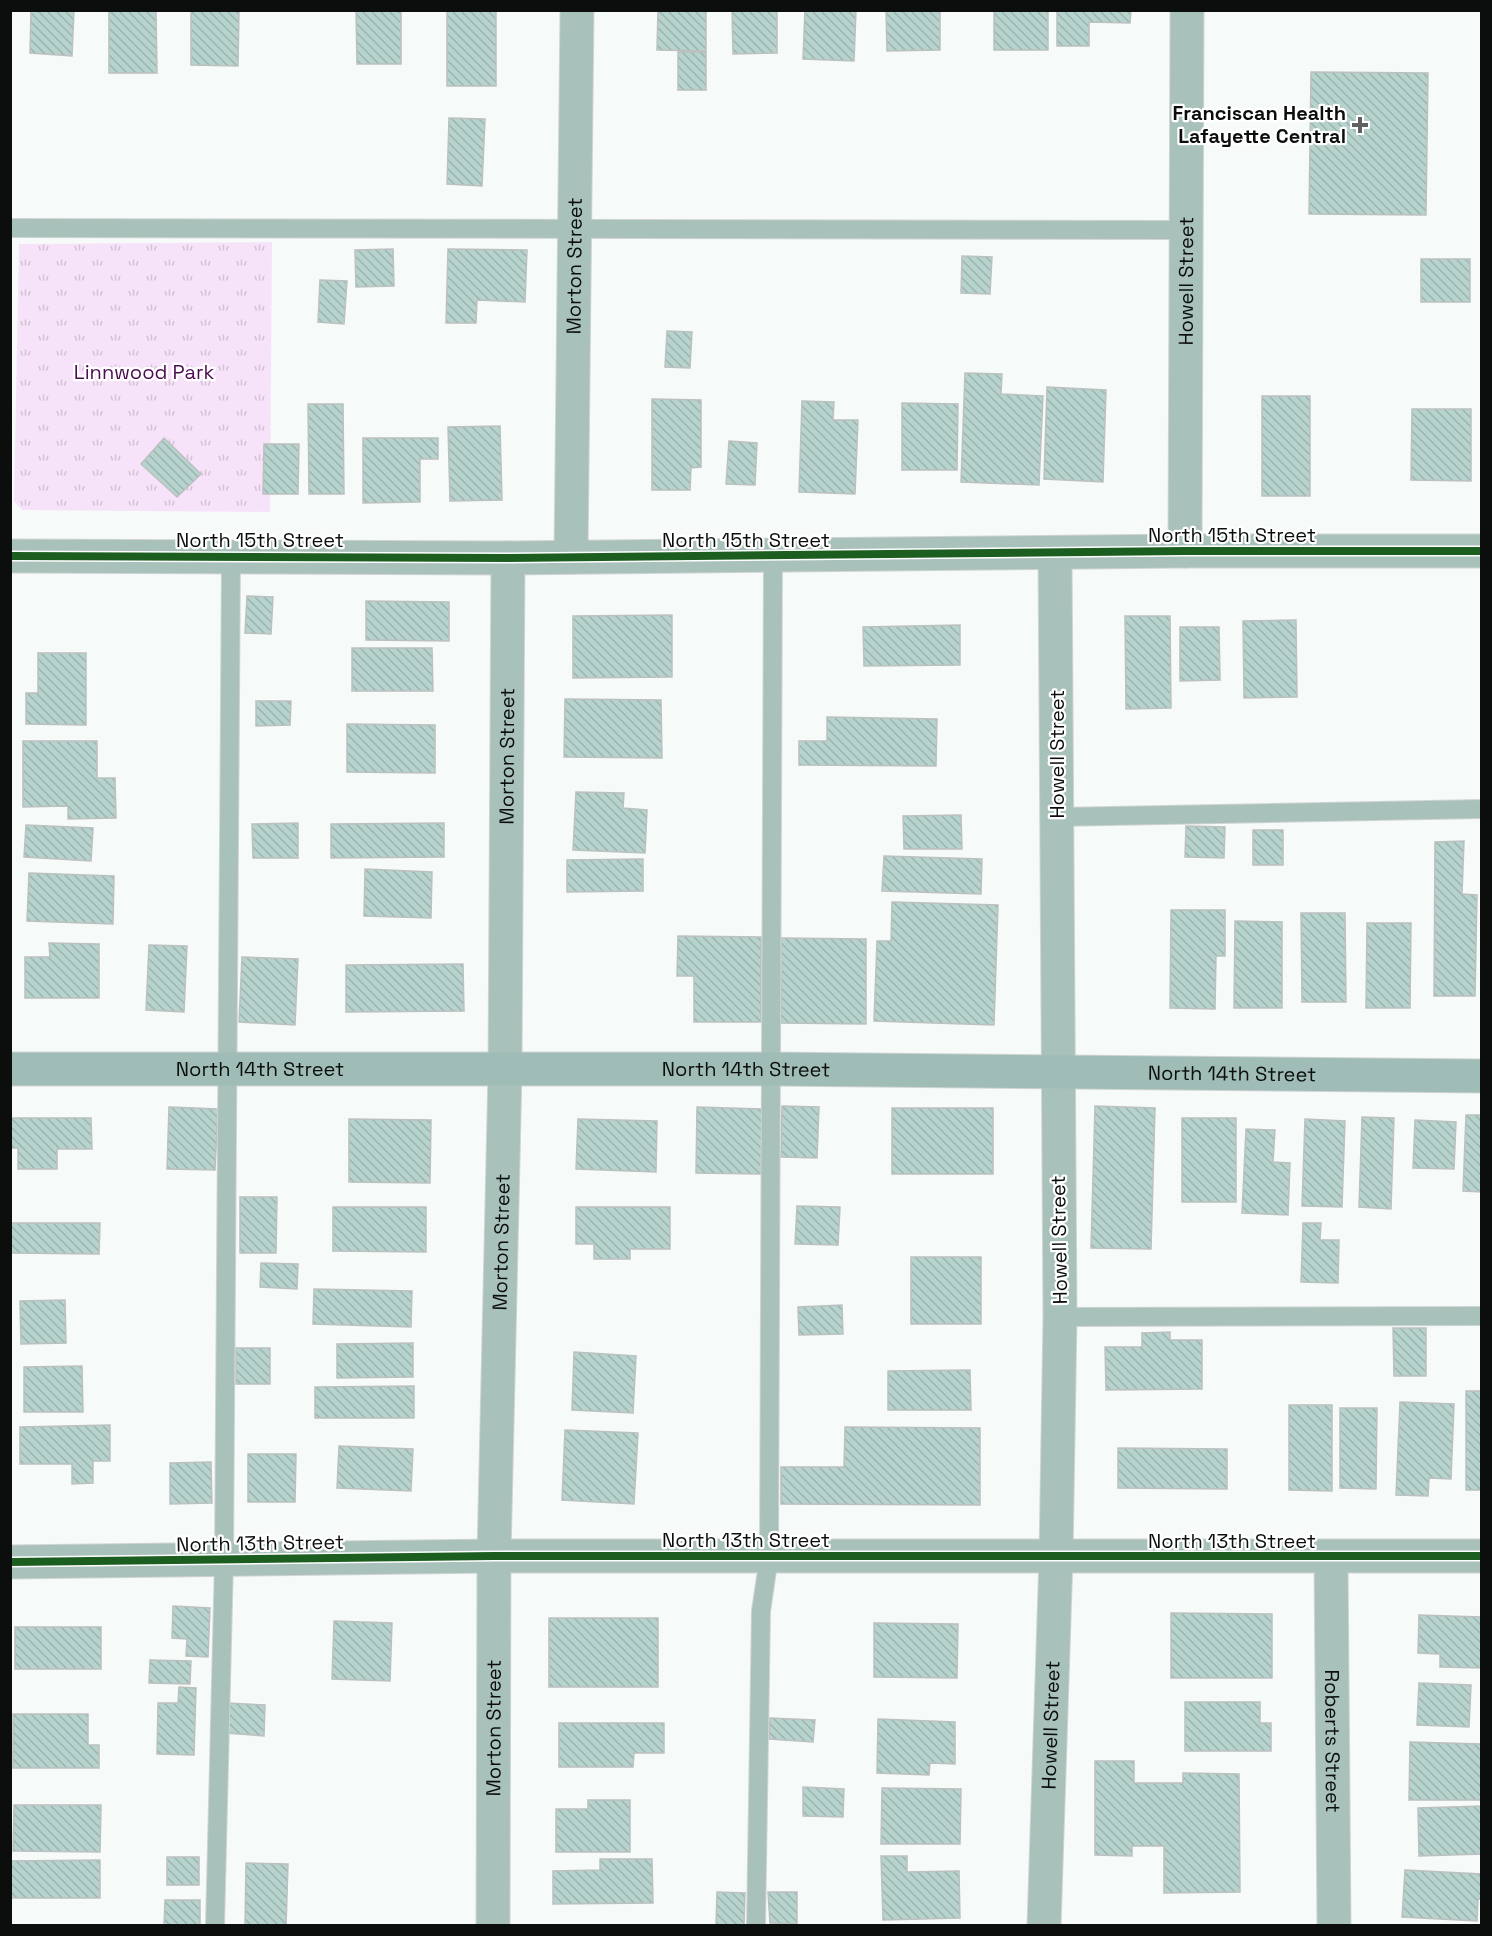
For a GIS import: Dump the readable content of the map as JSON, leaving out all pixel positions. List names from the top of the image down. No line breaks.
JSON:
{"streets":{"street":["Morton Street","Howell Street","North 15th Street","North 14th Street","North 13th Street","Roberts Street"]},"crossings":[["Morton Street","North 15th Street"],["Morton Street","North 14th Street"],["Morton Street","North 13th Street"],["Howell Street","North 15th Street"],["Howell Street","North 14th Street"],["Howell Street","North 13th Street"],["North 13th Street","Roberts Street"]],"parks":["Linnwood Park"],"places":{"health":["Franciscan Health Lafayette Central"]}}
